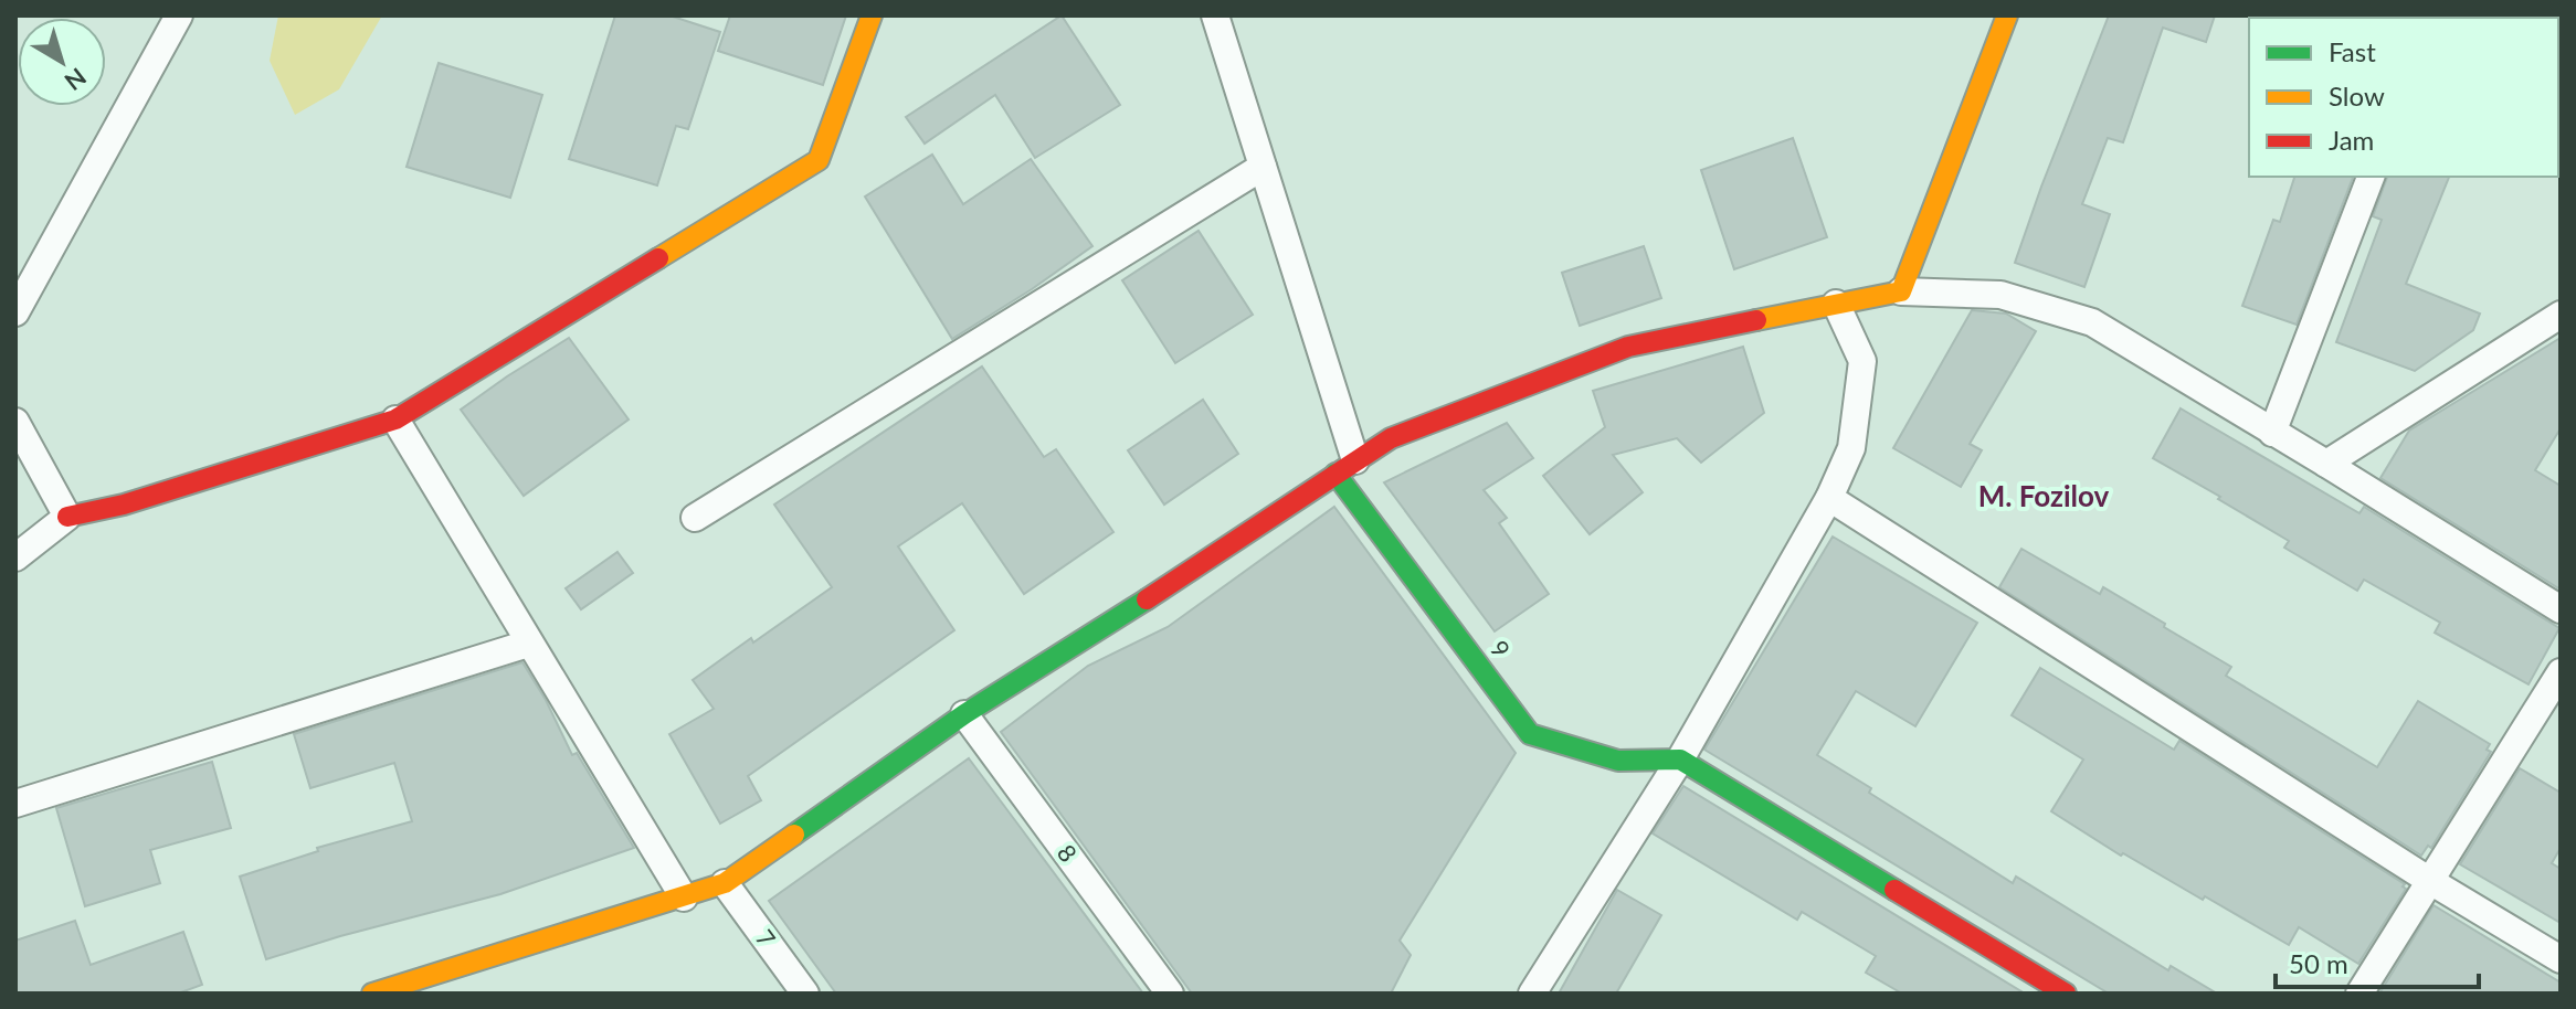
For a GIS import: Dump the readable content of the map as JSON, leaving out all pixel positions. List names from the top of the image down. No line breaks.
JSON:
{"streets":{"street":["9","8","7"]},"districts":["M. Fozilov"],"legend":["Fast","Slow","Jam"],"scale_bar":"50 m","north":"bottom right"}
